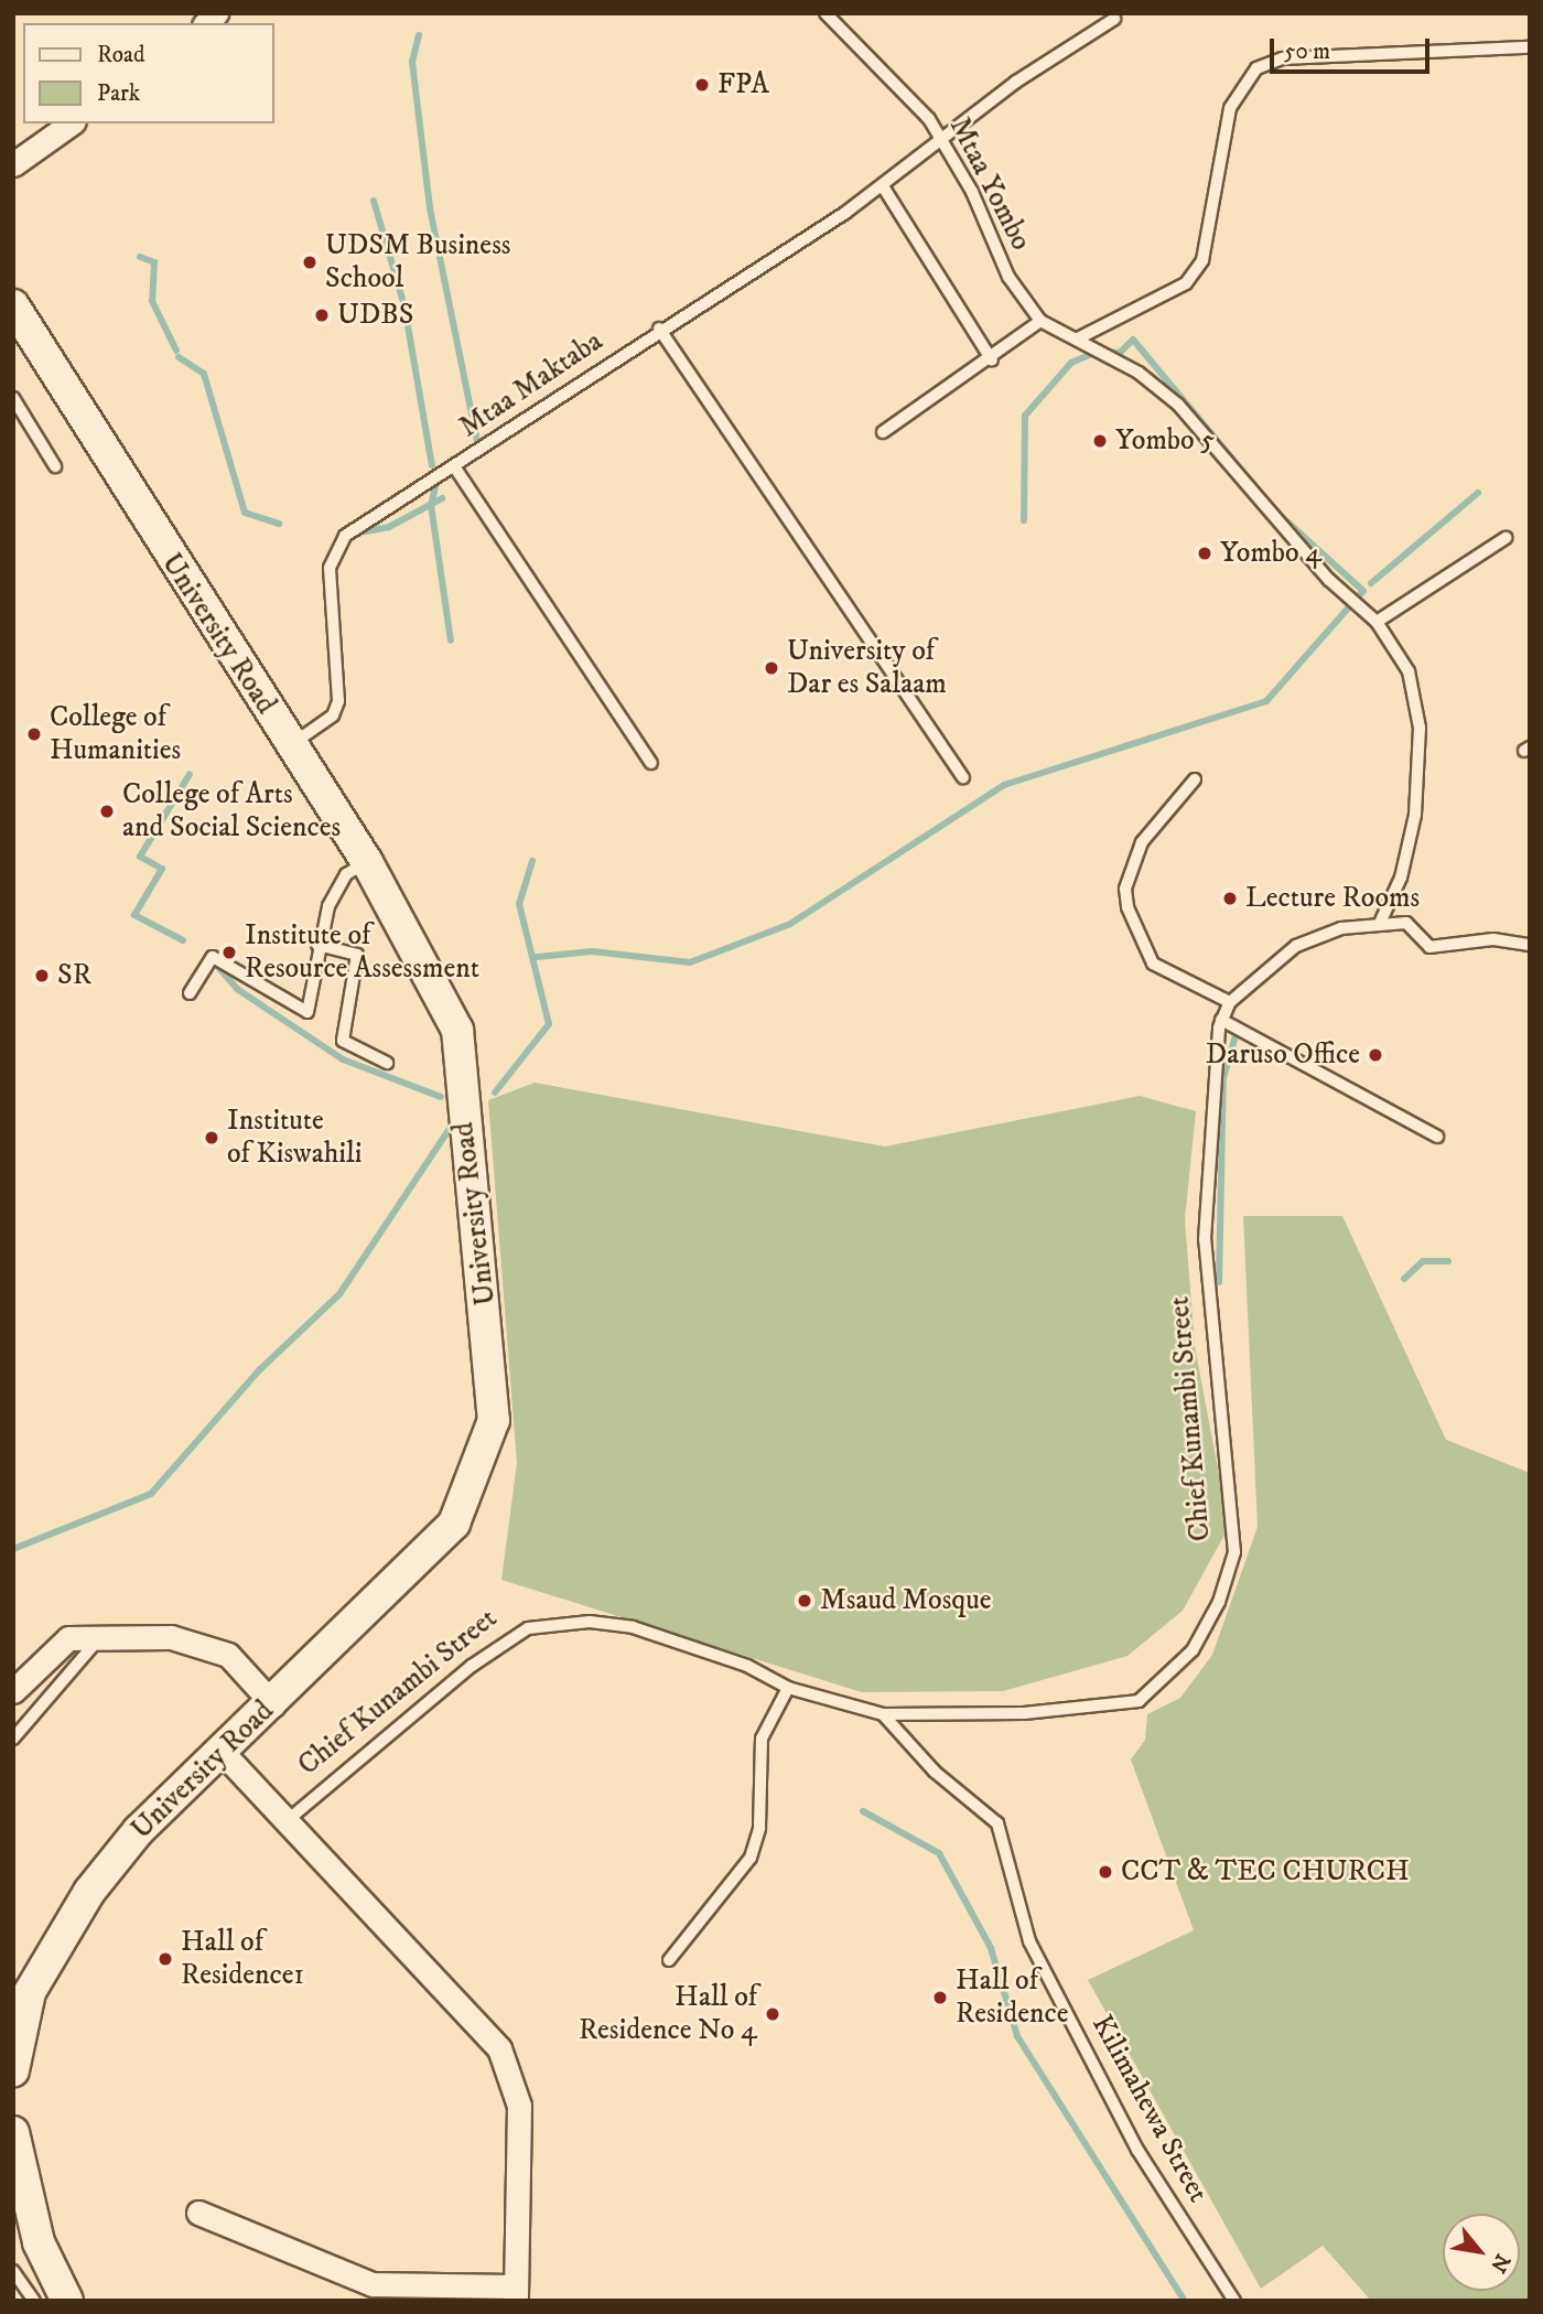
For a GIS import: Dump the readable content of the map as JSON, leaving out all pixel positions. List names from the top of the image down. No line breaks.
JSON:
{"streets":{"street":["University Road"],"lane":["Mtaa Yombo","Mtaa Maktaba","Chief Kunambi Street","Kilimahewa Street"]},"crossings":[["Mtaa Yombo","Mtaa Maktaba"],["Mtaa Yombo","Chief Kunambi Street"],["Mtaa Maktaba","University Road"],["Chief Kunambi Street","Kilimahewa Street"]],"places":["FPA","UDSM Business School","UDBS","Yombo 5","Yombo 4","University of Dar es Salaam","College of Humanities","College of Arts and Social Sciences","Lecture Rooms","Institute of Resource Assessment","SR","Daruso Office","Institute of Kiswahili","Msaud Mosque","CCT & TEC CHURCH","Hall of Residence1","Hall of Residence","Hall of Residence No 4"],"legend":["Road","Park"],"scale_bar":"50 m","north":"bottom right"}
